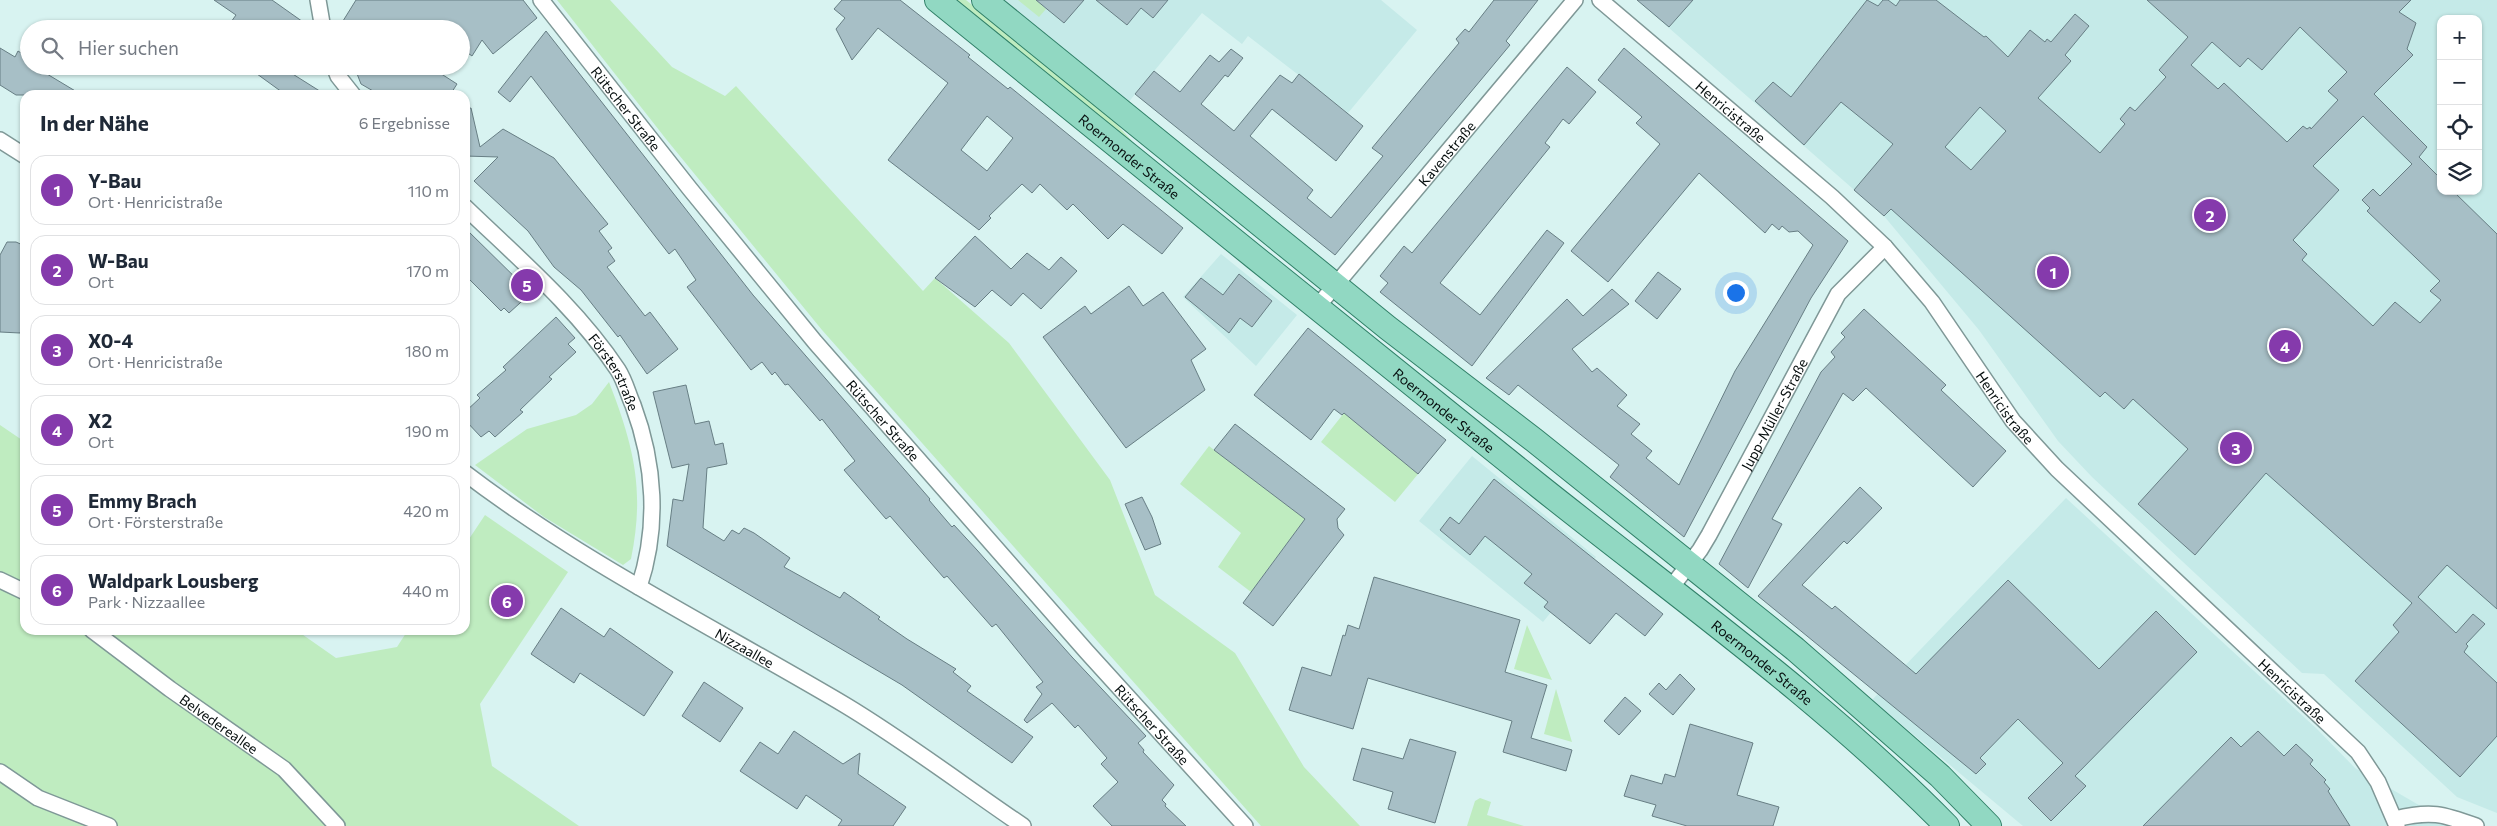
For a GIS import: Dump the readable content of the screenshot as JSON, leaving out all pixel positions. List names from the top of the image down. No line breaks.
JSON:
{"streets":{"main road":["Roermonder Straße"],"street":["Rütscher Straße","Henricistraße","Kavenstraße","Försterstraße","Jupp-Müller-Straße","Nizzaallee","Belvedereallee"]},"crossings":[["Henricistraße","Jupp-Müller-Straße"],["Kavenstraße","Roermonder Straße"],["Roermonder Straße","Jupp-Müller-Straße"],["Försterstraße","Nizzaallee"]],"page":{"map_buttons":["+","−"],"search":"Hier suchen","heading":["In der Nähe","6 Ergebnisse"],"list":[{"mark":"1","name":"Y-Bau","note":"Ort · Henricistraße","value":"110 m"},{"mark":"2","name":"W-Bau","note":"Ort","value":"170 m"},{"mark":"3","name":"X0-4","note":"Ort · Henricistraße","value":"180 m"},{"mark":"4","name":"X2","note":"Ort","value":"190 m"},{"mark":"5","name":"Emmy Brach","note":"Ort · Försterstraße","value":"420 m"},{"mark":"6","name":"Waldpark Lousberg","note":"Park · Nizzaallee","value":"440 m"}],"pins":["2","1","5","4","3","6"]}}
